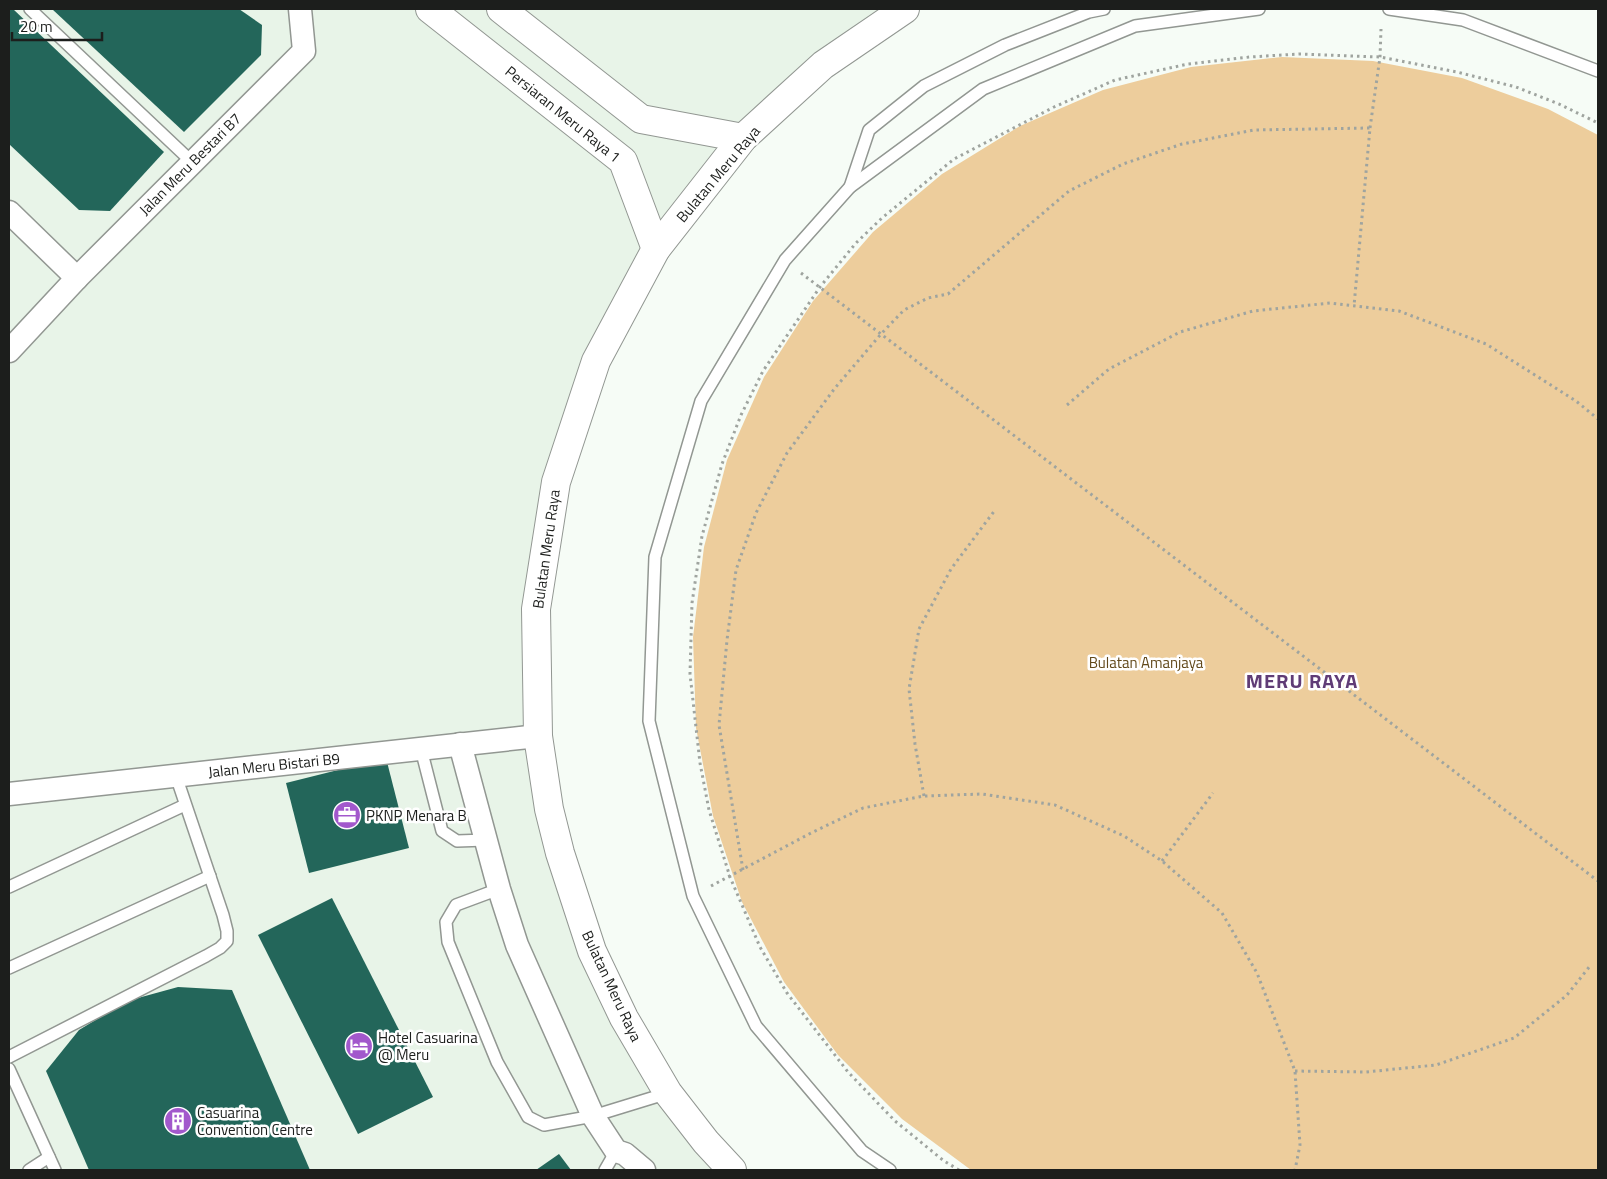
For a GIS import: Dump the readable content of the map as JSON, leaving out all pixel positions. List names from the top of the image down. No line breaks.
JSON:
{"streets":{"street":["Persiaran Meru Raya 1","Jalan Meru Bestari B7","Bulatan Meru Raya","Jalan Meru Bistari B9"]},"crossings":[["Persiaran Meru Raya 1","Bulatan Meru Raya"],["Bulatan Meru Raya","Jalan Meru Bistari B9"]],"districts":["MERU RAYA"],"parks":["Bulatan Amanjaya"],"places":{"office":["PKNP Menara B"],"hotel":["Hotel Casuarina @ Meru"],"building":["Casuarina Convention Centre"]},"scale_bar":"20 m"}
